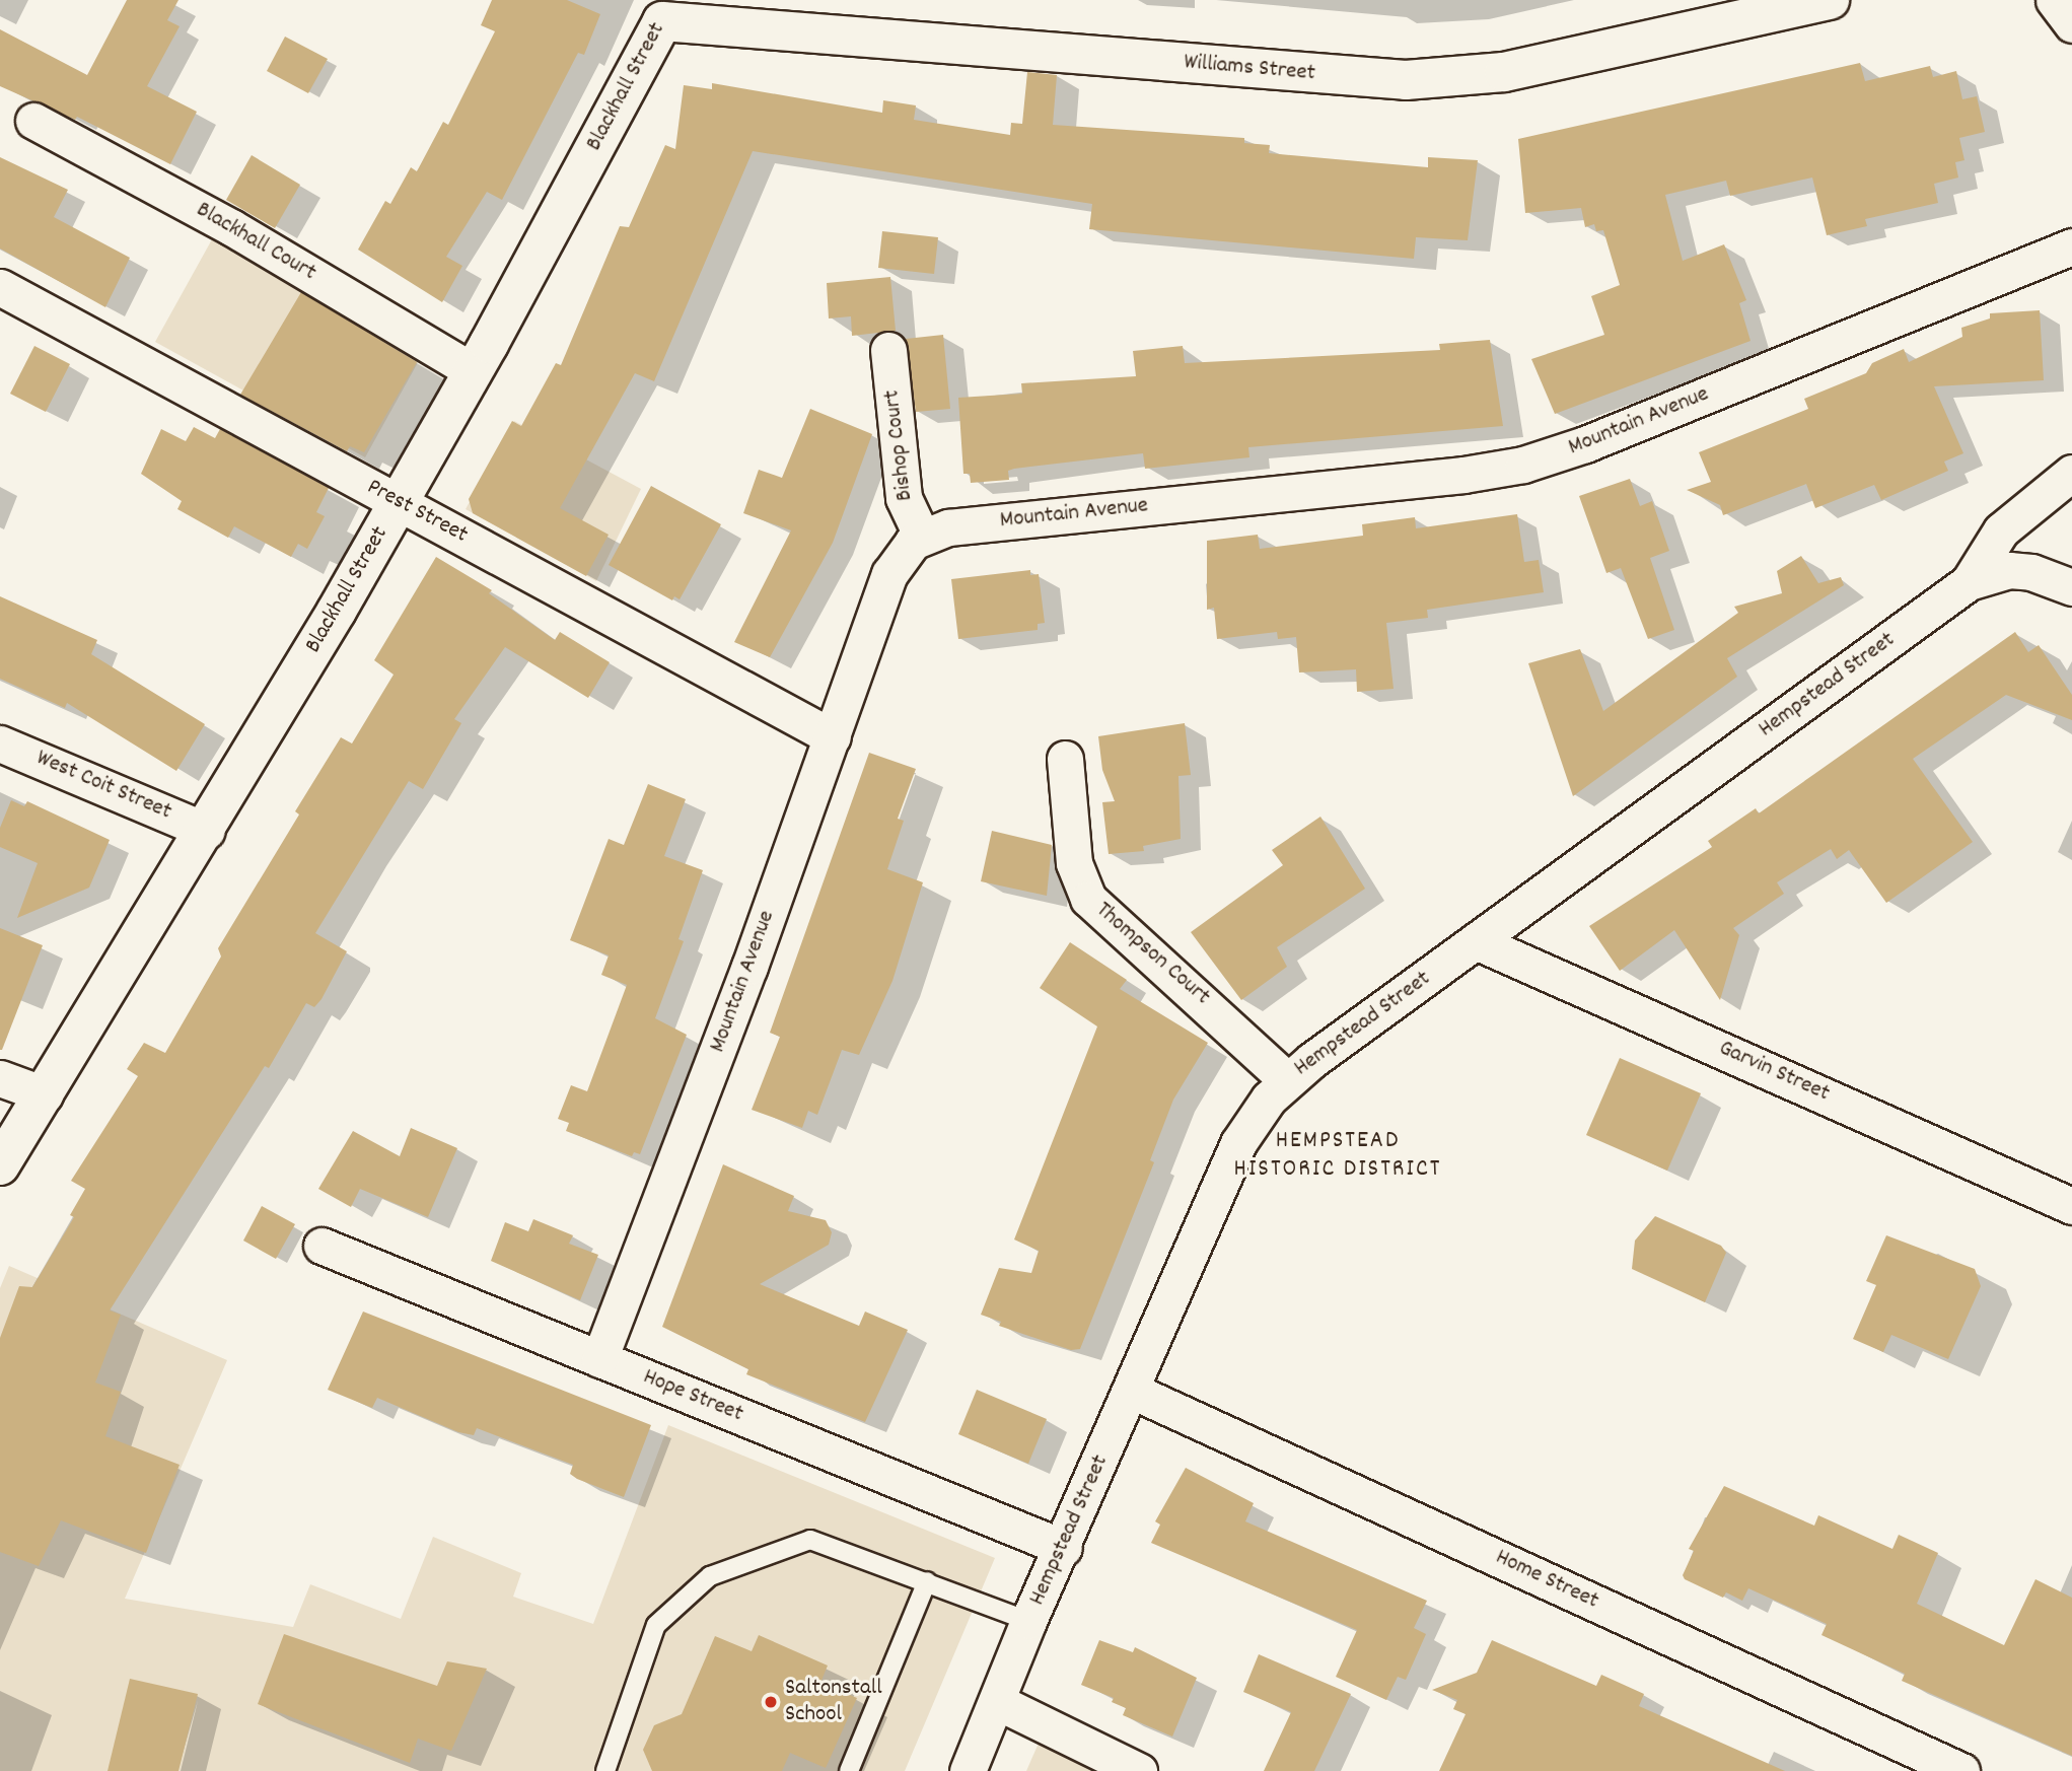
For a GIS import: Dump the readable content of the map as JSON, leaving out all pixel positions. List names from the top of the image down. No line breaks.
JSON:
{"streets":{"street":["Williams Street","Blackhall Street","Blackhall Court","Mountain Avenue","Bishop Court","Prest Street","Hempstead Street","West Coit Street","Thompson Court","Garvin Street","Hope Street","Home Street"]},"crossings":[["Williams Street","Blackhall Street"],["Blackhall Street","Blackhall Court"],["Blackhall Street","Prest Street"],["Blackhall Street","West Coit Street"],["Mountain Avenue","Bishop Court"],["Mountain Avenue","Prest Street"],["Mountain Avenue","Hope Street"],["Hempstead Street","Thompson Court"],["Hempstead Street","Garvin Street"],["Hempstead Street","Hope Street"],["Hempstead Street","Home Street"]],"districts":["HEMPSTEAD HISTORIC DISTRICT"],"places":["Saltonstall School"]}
